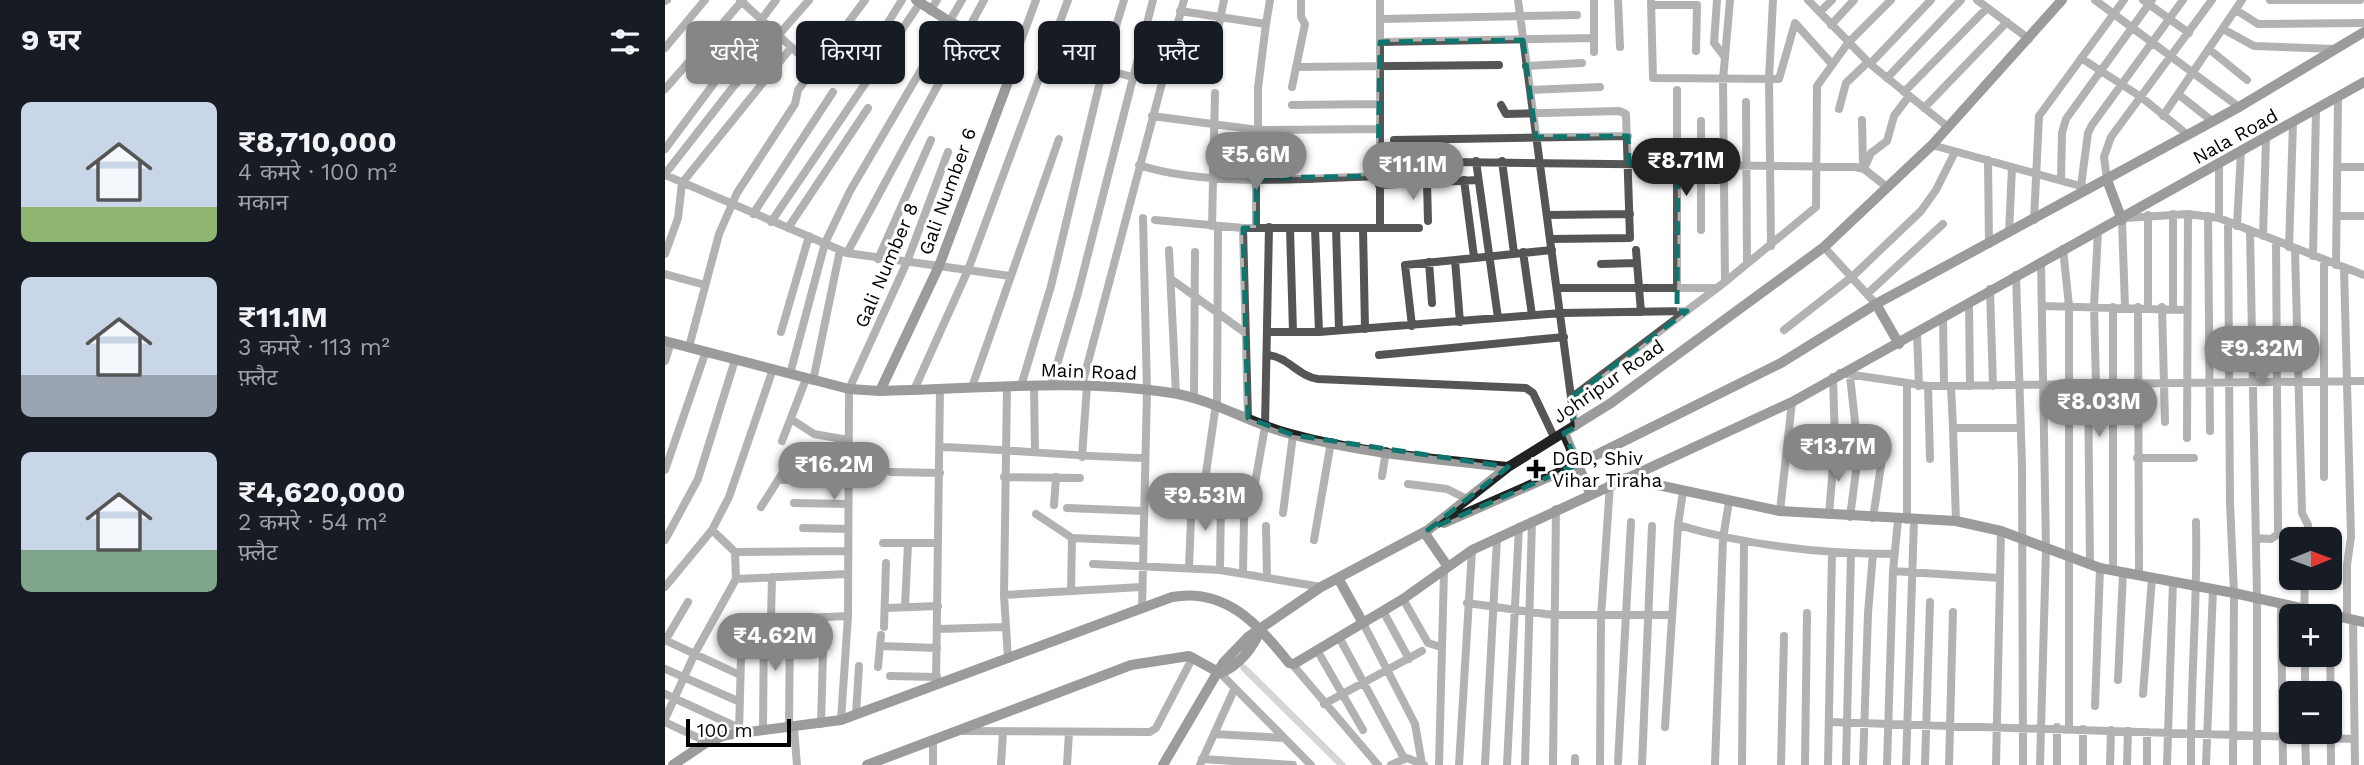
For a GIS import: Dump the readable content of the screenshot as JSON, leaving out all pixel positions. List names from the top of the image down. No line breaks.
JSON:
{"streets":{"street":["Nala Road","Gali Number 6","Gali Number 8","Main Road","Johripur Road"]},"crossings":[["Gali Number 6","Main Road"],["Gali Number 8","Main Road"],["Main Road","Johripur Road"]],"places":{"health":["DGD, Shiv Vihar Tiraha"]},"scale_bar":"100 m","north":"right","page":{"heading":"9 घर","chip":["खरीदें","किराया","फ़िल्टर","नया","फ़्लैट"],"list":[{"name":"₹8,710,000","note":"4 कमरे · 100 m² · मकान"},{"name":"₹11.1M","note":"3 कमरे · 113 m² · फ़्लैट"},{"name":"₹4,620,000","note":"2 कमरे · 54 m² · फ़्लैट"}],"price":["₹5.6M","₹8.71M","₹11.1M","₹9.32M","₹8.03M","₹13.7M","₹16.2M","₹9.53M","₹4.62M"],"map_buttons":["+","−"],"scale":"100 m"}}
